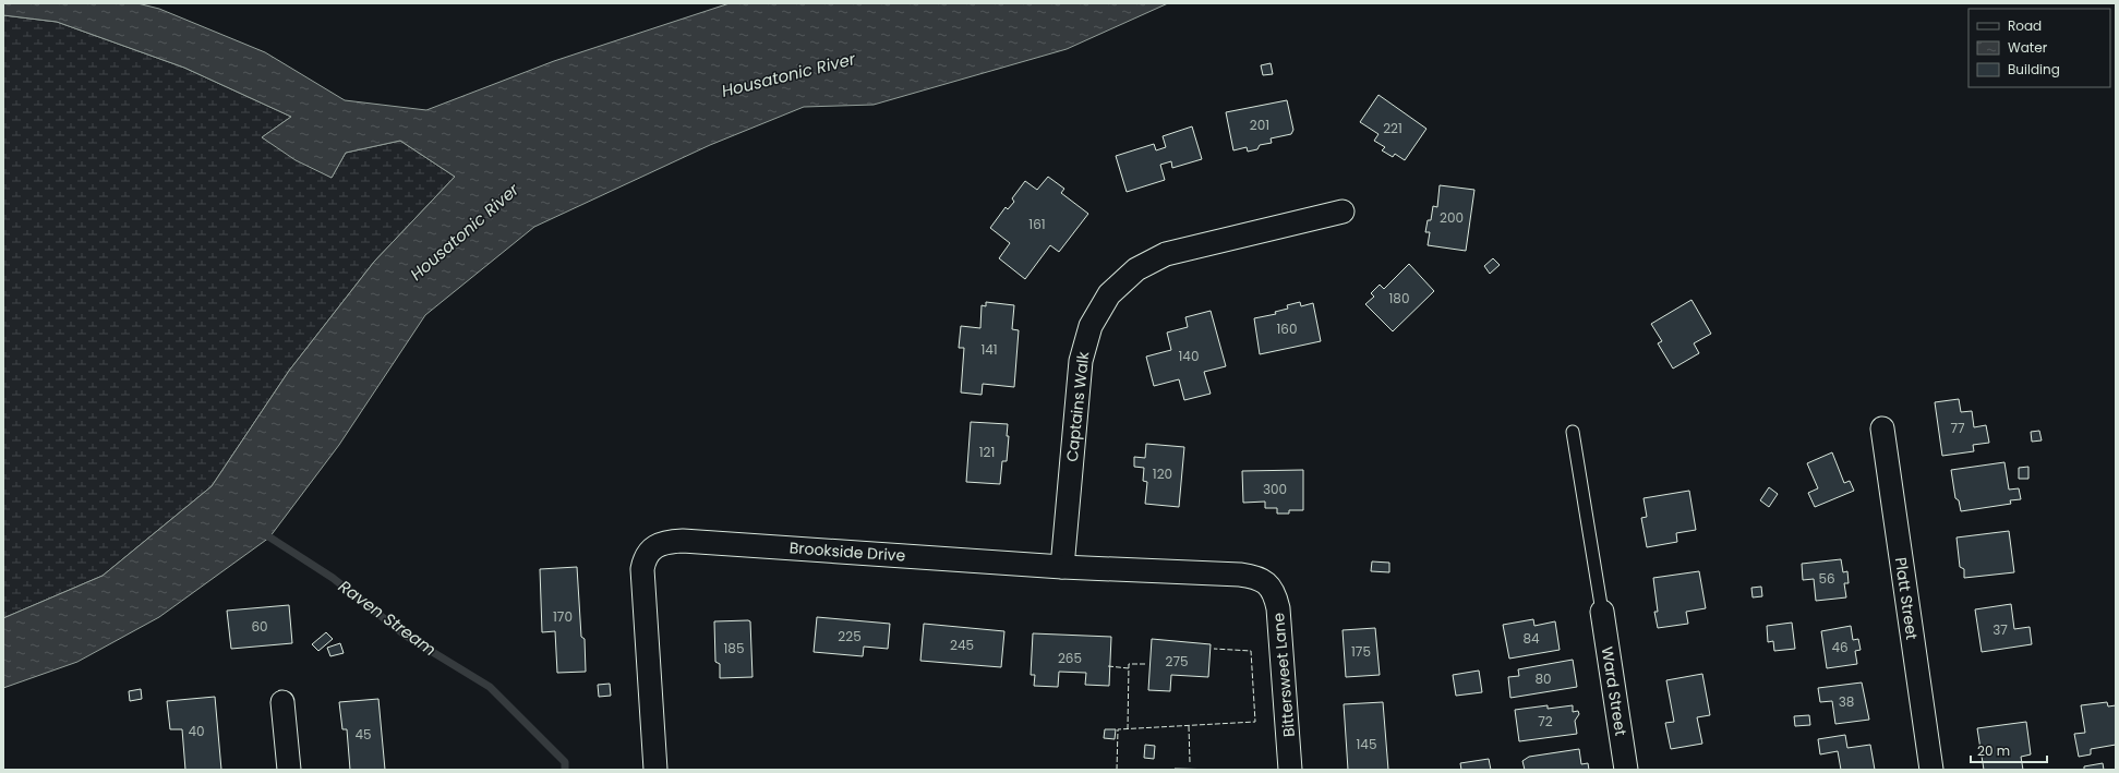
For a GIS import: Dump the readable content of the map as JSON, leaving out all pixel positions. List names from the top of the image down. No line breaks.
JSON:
{"streets":{"street":["Captains Walk","Brookside Drive","Platt Street","Bittersweet Lane","Ward Street"]},"crossings":[["Captains Walk","Brookside Drive"],["Brookside Drive","Bittersweet Lane"]],"water":["Housatonic River","Raven Stream"],"house_numbers":["201","221","200","161","180","160","141","140","77","121","120","300","56","170","60","37","225","84","245","46","185","175","265","275","80","38","72","40","45","145"],"legend":["Road","Water","Building"],"scale_bar":"20 m"}
